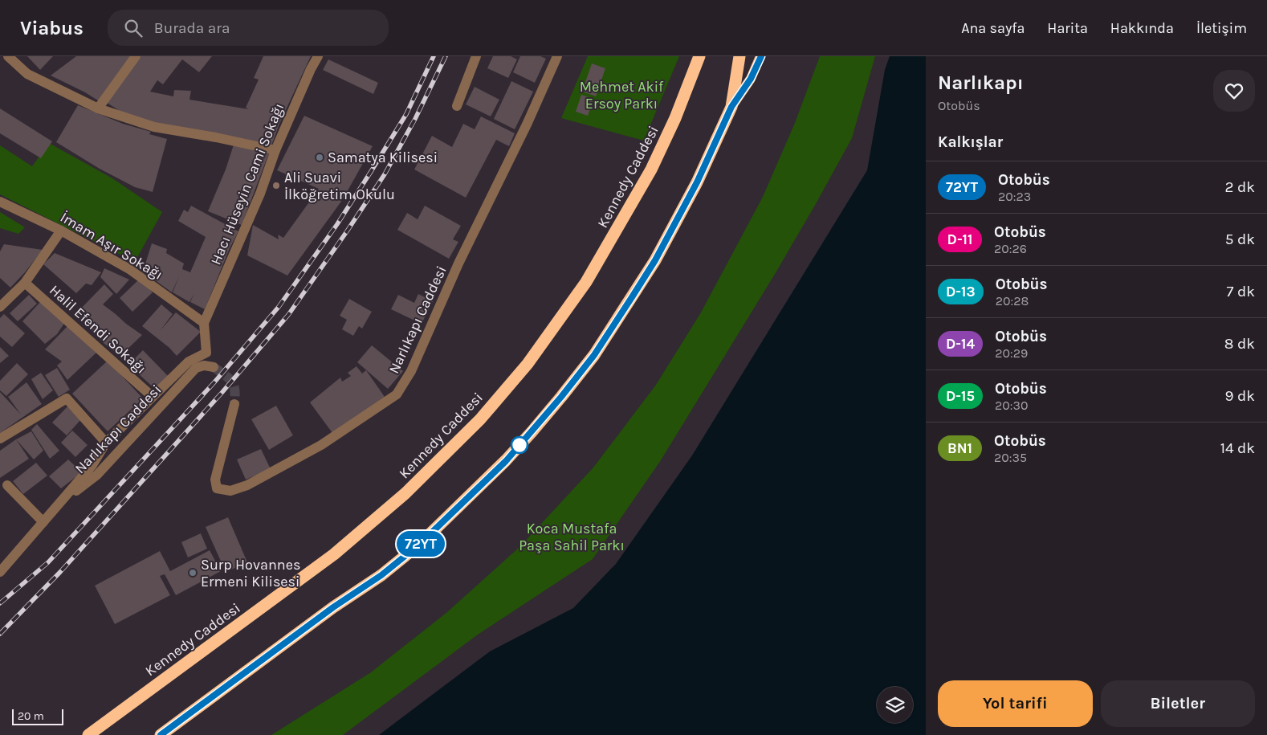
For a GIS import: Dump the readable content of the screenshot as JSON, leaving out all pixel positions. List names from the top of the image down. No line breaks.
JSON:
{"streets":{"highway":["Kennedy Caddesi"],"street":["Hacı Hüseyin Cami Sokağı","İmam Aşır Sokağı","Narlıkapı Caddesi","Halil Efendi Sokağı"]},"crossings":[["Hacı Hüseyin Cami Sokağı","İmam Aşır Sokağı"]],"parks":["Mehmet Akif Ersoy Parkı","Koca Mustafa Paşa Sahil Parkı"],"places":["Samatya Kilisesi","Ali Suavi İlköğretim Okulu","Surp Hovannes Ermeni Kilisesi"],"lines":["bus line 72YT"],"scale_bar":"20 m","page":{"header":"Viabus","search":"Burada ara","nav":["Ana sayfa","Harita","Hakkında","İletişim"],"on_map":"72YT","heading":[["Narlıkapı","Otobüs"],"Kalkışlar"],"list":[{"mark":"72YT","name":"Otobüs","note":"20:23","value":"2 dk"},{"mark":"D-11","name":"Otobüs","note":"20:26","value":"5 dk"},{"mark":"D-13","name":"Otobüs","note":"20:28","value":"7 dk"},{"mark":"D-14","name":"Otobüs","note":"20:29","value":"8 dk"},{"mark":"D-15","name":"Otobüs","note":"20:30","value":"9 dk"},{"mark":"BN1","name":"Otobüs","note":"20:35","value":"14 dk"}],"buttons":["Yol tarifi","Biletler"],"scale":"20 m"}}
